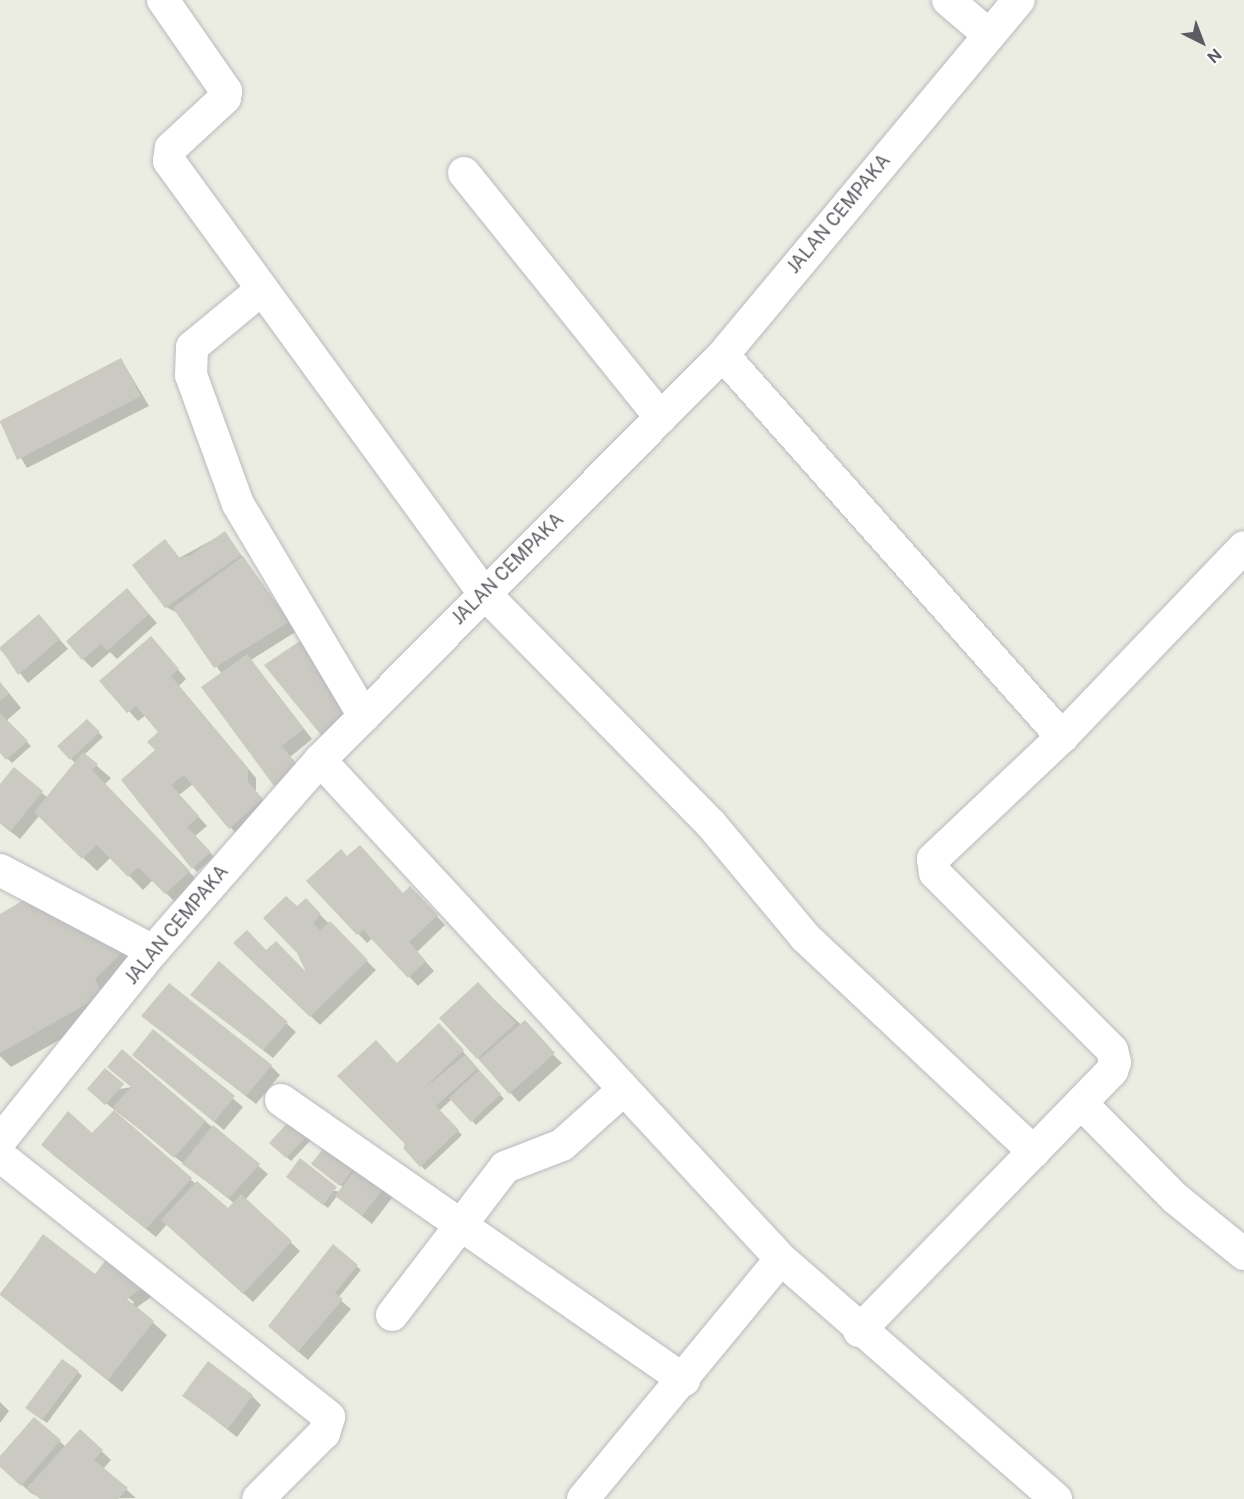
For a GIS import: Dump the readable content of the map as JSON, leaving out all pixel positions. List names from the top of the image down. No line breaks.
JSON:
{"streets":{"street":["JALAN CEMPAKA"]},"north":"bottom right"}
